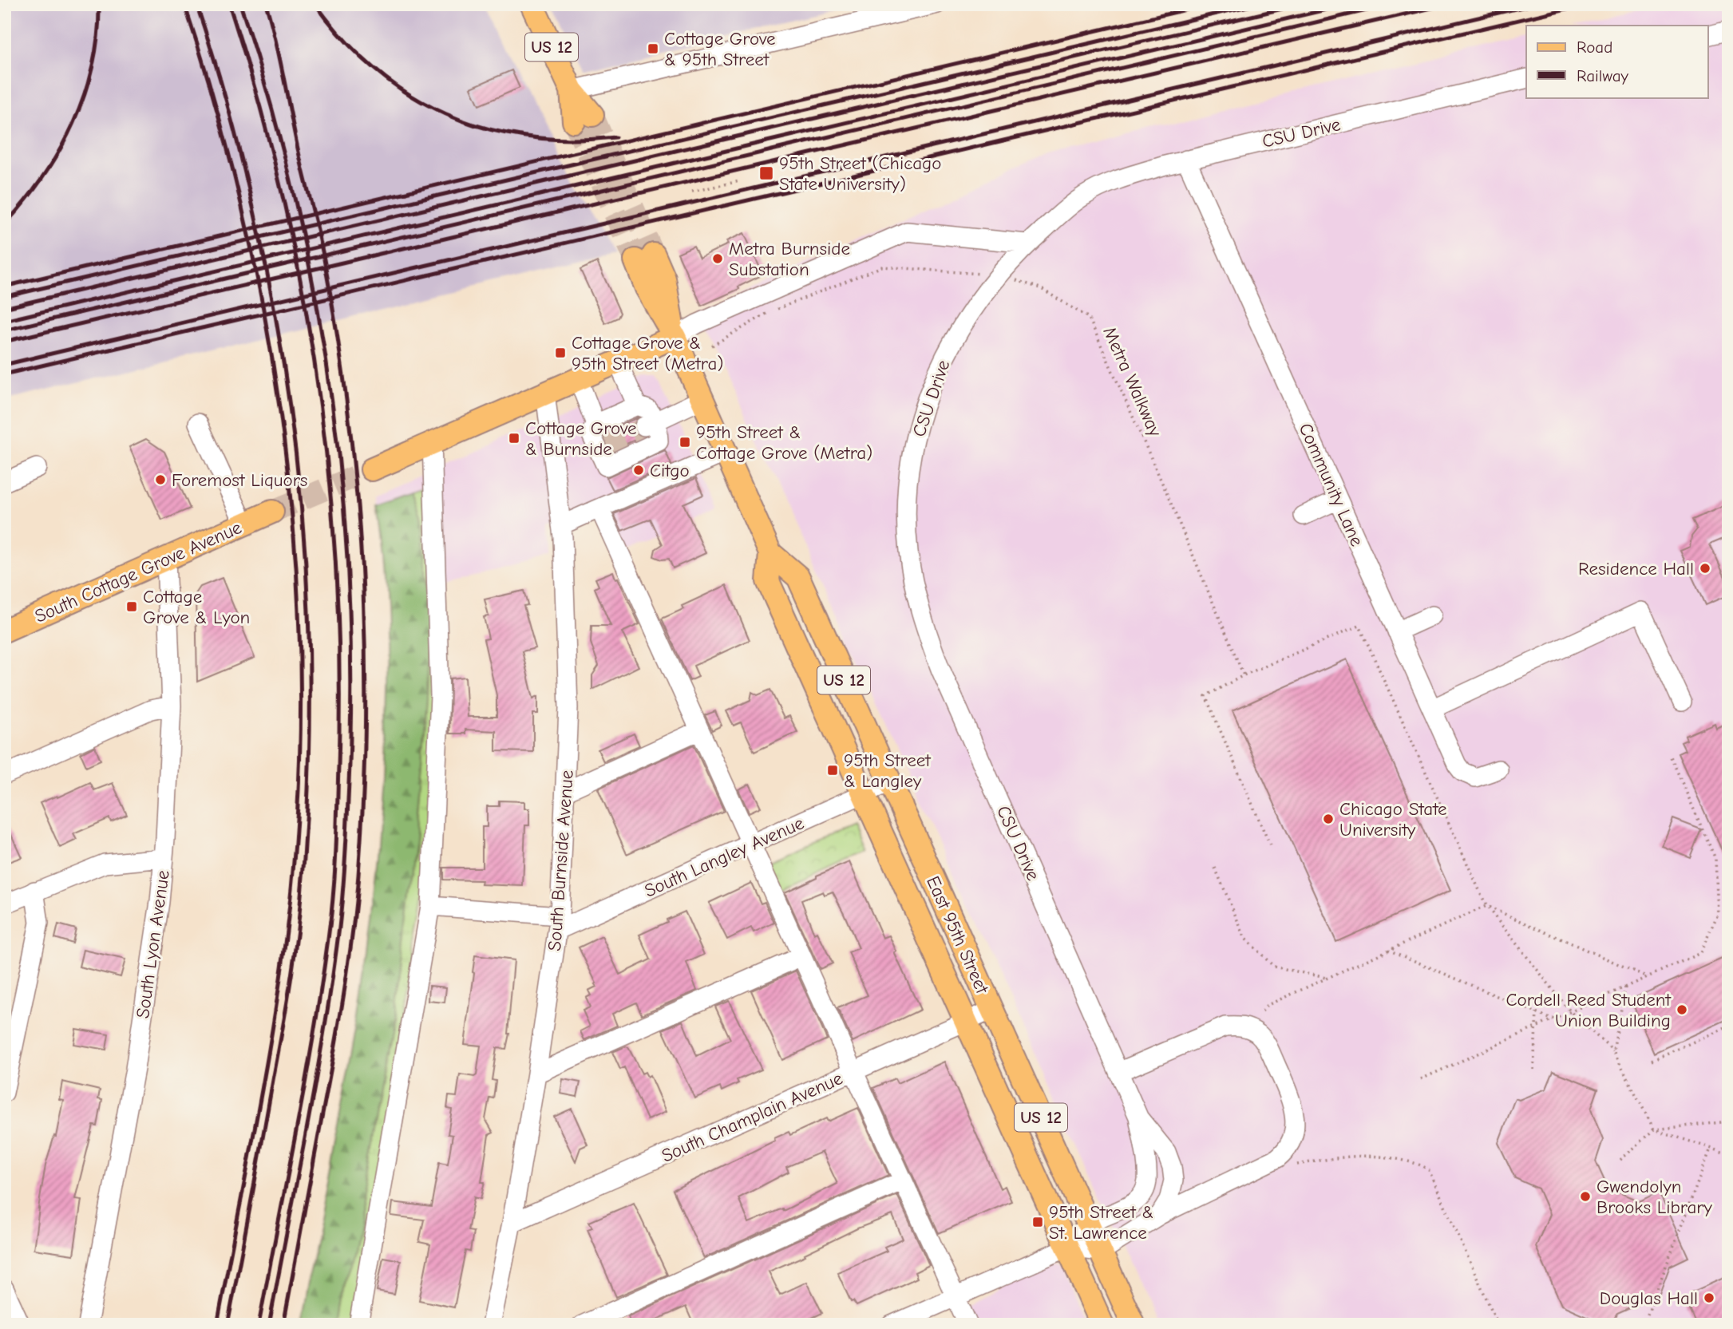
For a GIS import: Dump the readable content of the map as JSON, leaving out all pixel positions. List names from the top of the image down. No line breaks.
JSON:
{"streets":{"main road":["US 12","South Cottage Grove Avenue","East 95th Street"],"street":["CSU Drive","Community Lane","South Langley Avenue","South Burnside Avenue","South Lyon Avenue","South Champlain Avenue"],"path":["Metra Walkway"]},"crossings":[["CSU Drive","Metra Walkway"],["CSU Drive","Community Lane"],["South Cottage Grove Avenue","South Lyon Avenue"],["South Langley Avenue","South Burnside Avenue"],["South Langley Avenue","East 95th Street"],["South Burnside Avenue","South Champlain Avenue"],["East 95th Street","South Champlain Avenue"]],"places":{"transit":["Cottage Grove & 95th Street","95th Street (Chicago State University)","Cottage Grove & 95th Street (Metra)","Cottage Grove & Burnside","95th Street & Cottage Grove (Metra)","Cottage Grove & Lyon","95th Street & Langley","95th Street & St. Lawrence"],"other":["Metra Burnside Substation","Citgo","Foremost Liquors","Residence Hall","Chicago State University","Cordell Reed Student Union Building","Gwendolyn Brooks Library","Douglas Hall"]},"legend":["Road","Railway"]}
